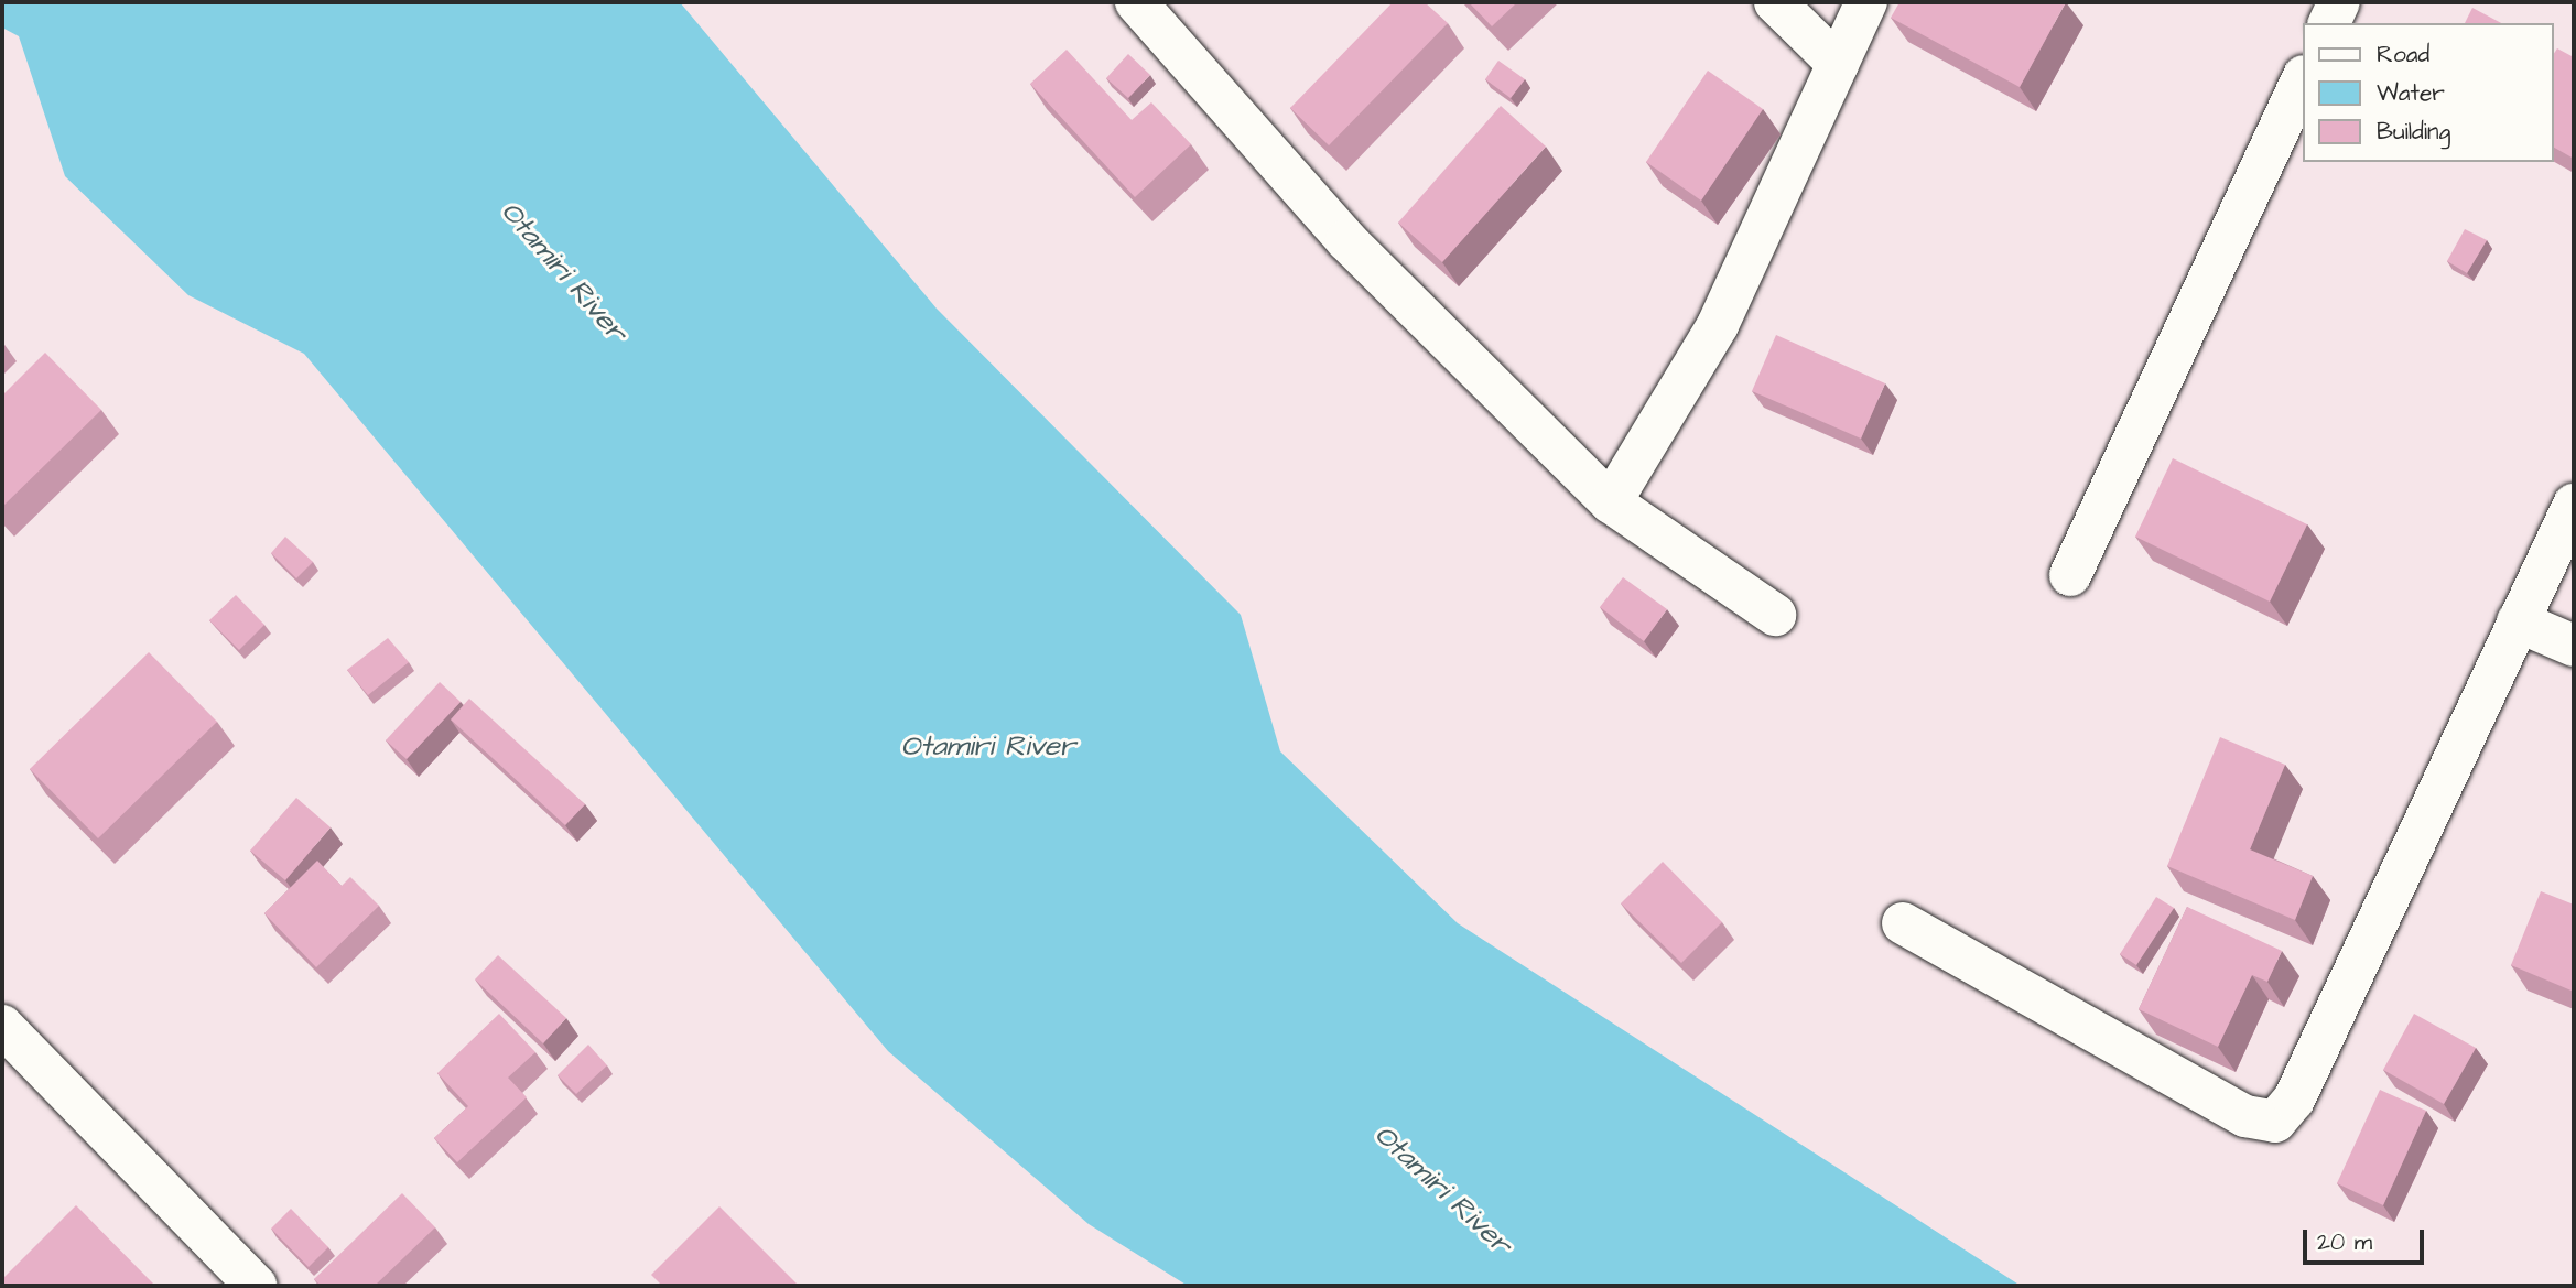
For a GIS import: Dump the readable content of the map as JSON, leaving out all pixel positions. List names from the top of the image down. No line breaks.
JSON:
{"water":["Otamiri River"],"legend":["Road","Water","Building"],"scale_bar":"20 m"}
